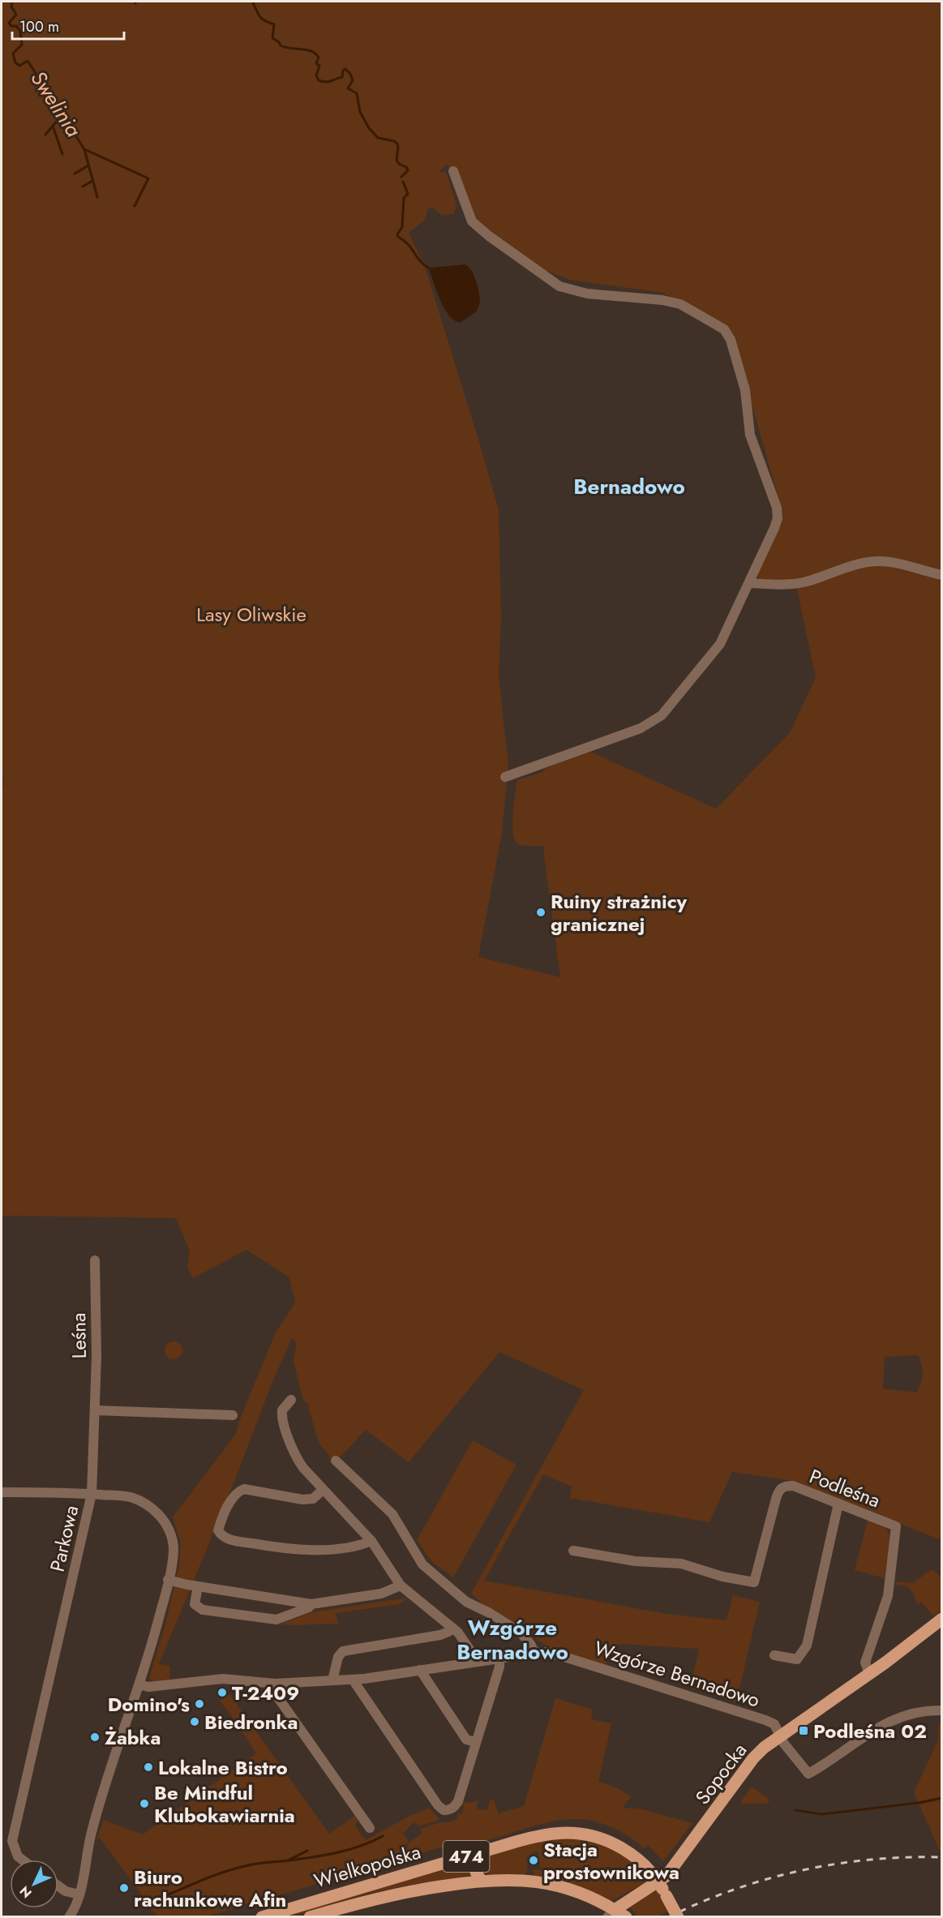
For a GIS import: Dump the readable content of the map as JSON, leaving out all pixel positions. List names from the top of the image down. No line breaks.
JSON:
{"streets":{"main road":["Sopocka","474","Wielkopolska"],"street":["Leśna","Podleśna","Parkowa","Wzgórze Bernadowo"]},"crossings":[["Leśna","Parkowa"],["Podleśna","Sopocka"],["Parkowa","Wzgórze Bernadowo"],["Wzgórze Bernadowo","Sopocka"],["Sopocka","Wielkopolska"]],"districts":["Bernadowo","Wzgórze Bernadowo"],"water":["Swelinia"],"parks":["Lasy Oliwskie"],"places":{"other":["Ruiny strażnicy granicznej","T-2409","Domino's","Biedronka","Żabka","Lokalne Bistro","Be Mindful Klubokawiarnia","Stacja prostownikowa","Biuro rachunkowe Afin"],"transit":["Podleśna 02"]},"scale_bar":"100 m","north":"bottom left"}
